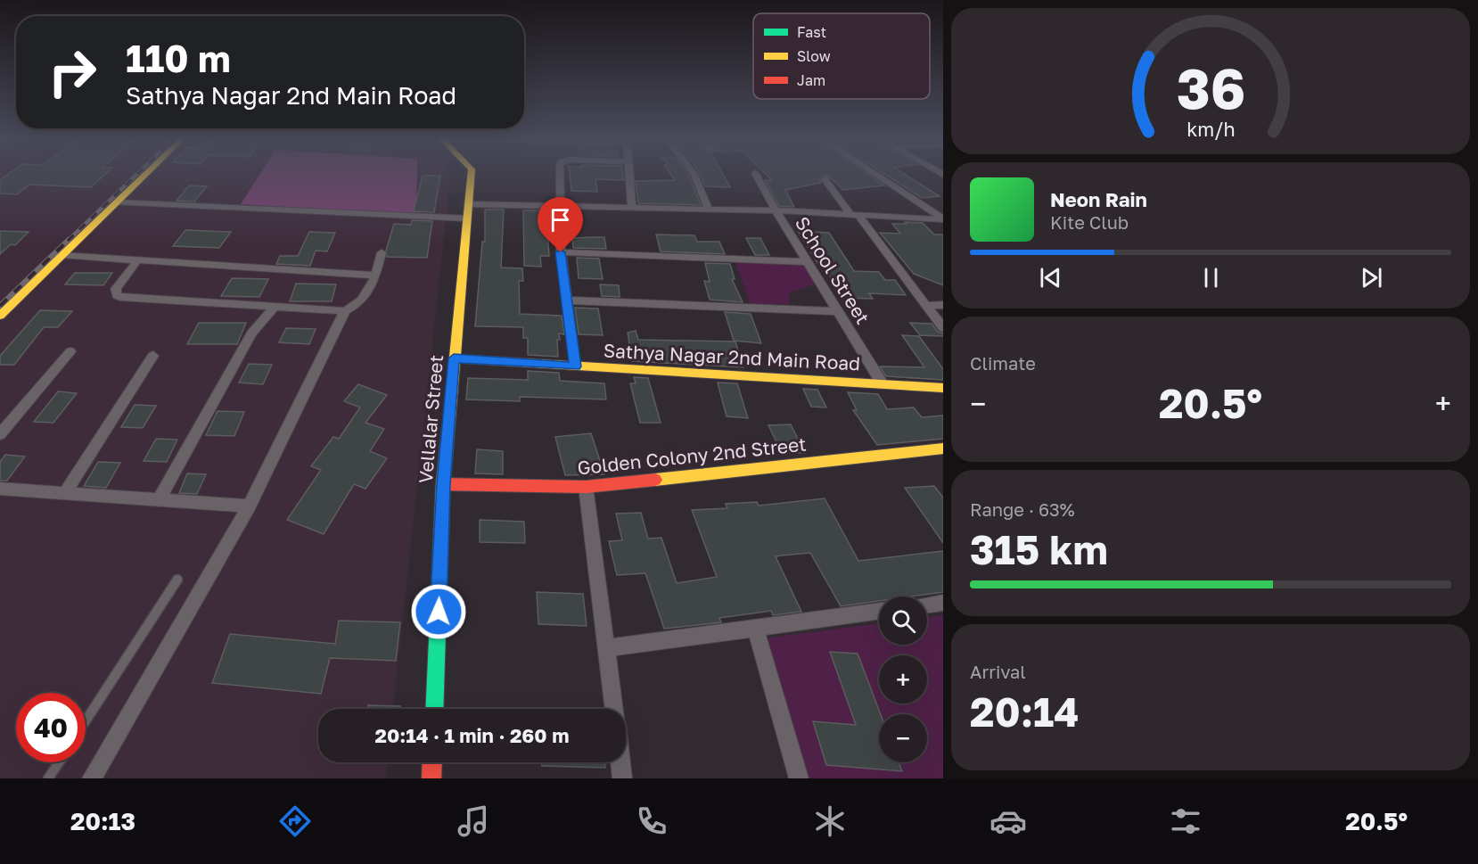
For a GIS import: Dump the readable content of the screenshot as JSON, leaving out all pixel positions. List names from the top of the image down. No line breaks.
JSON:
{"streets":{"street":["School Street","Sathya Nagar 2nd Main Road","Vellalar Street","Golden Colony 2nd Street"]},"crossings":[["School Street","Sathya Nagar 2nd Main Road"],["Sathya Nagar 2nd Main Road","Vellalar Street"],["Vellalar Street","Golden Colony 2nd Street"]],"legend":["Fast","Slow","Jam"],"page":{"turn":["110 m","Sathya Nagar 2nd Main Road"],"song":["Neon Rain","Kite Club"],"tile":["Climate",["Range · 63%","315 km"],["Arrival","20:14"]],"heat":["−","20.5°","+"],"map_buttons":["+","−"],"limit":"40","trip":"20:14 · 1 min · 260 m","tabs":["20:13","20.5°"],"gauge":["36","km/h"]}}
